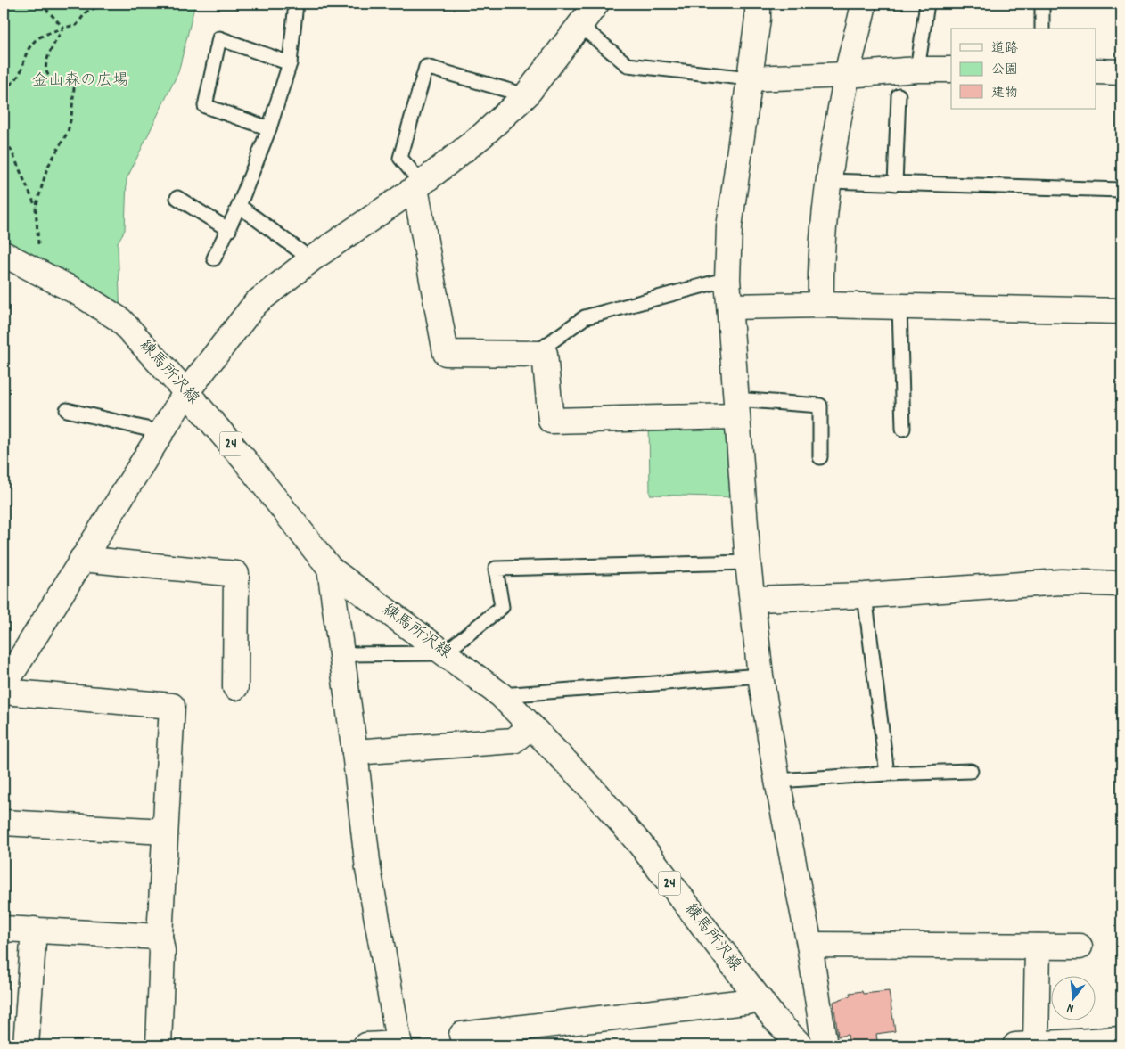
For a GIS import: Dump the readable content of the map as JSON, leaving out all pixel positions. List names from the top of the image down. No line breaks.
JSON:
{"streets":{"street":["練馬所沢線","24"]},"parks":["金山森の広場"],"legend":["道路","公園","建物"],"north":"bottom"}
